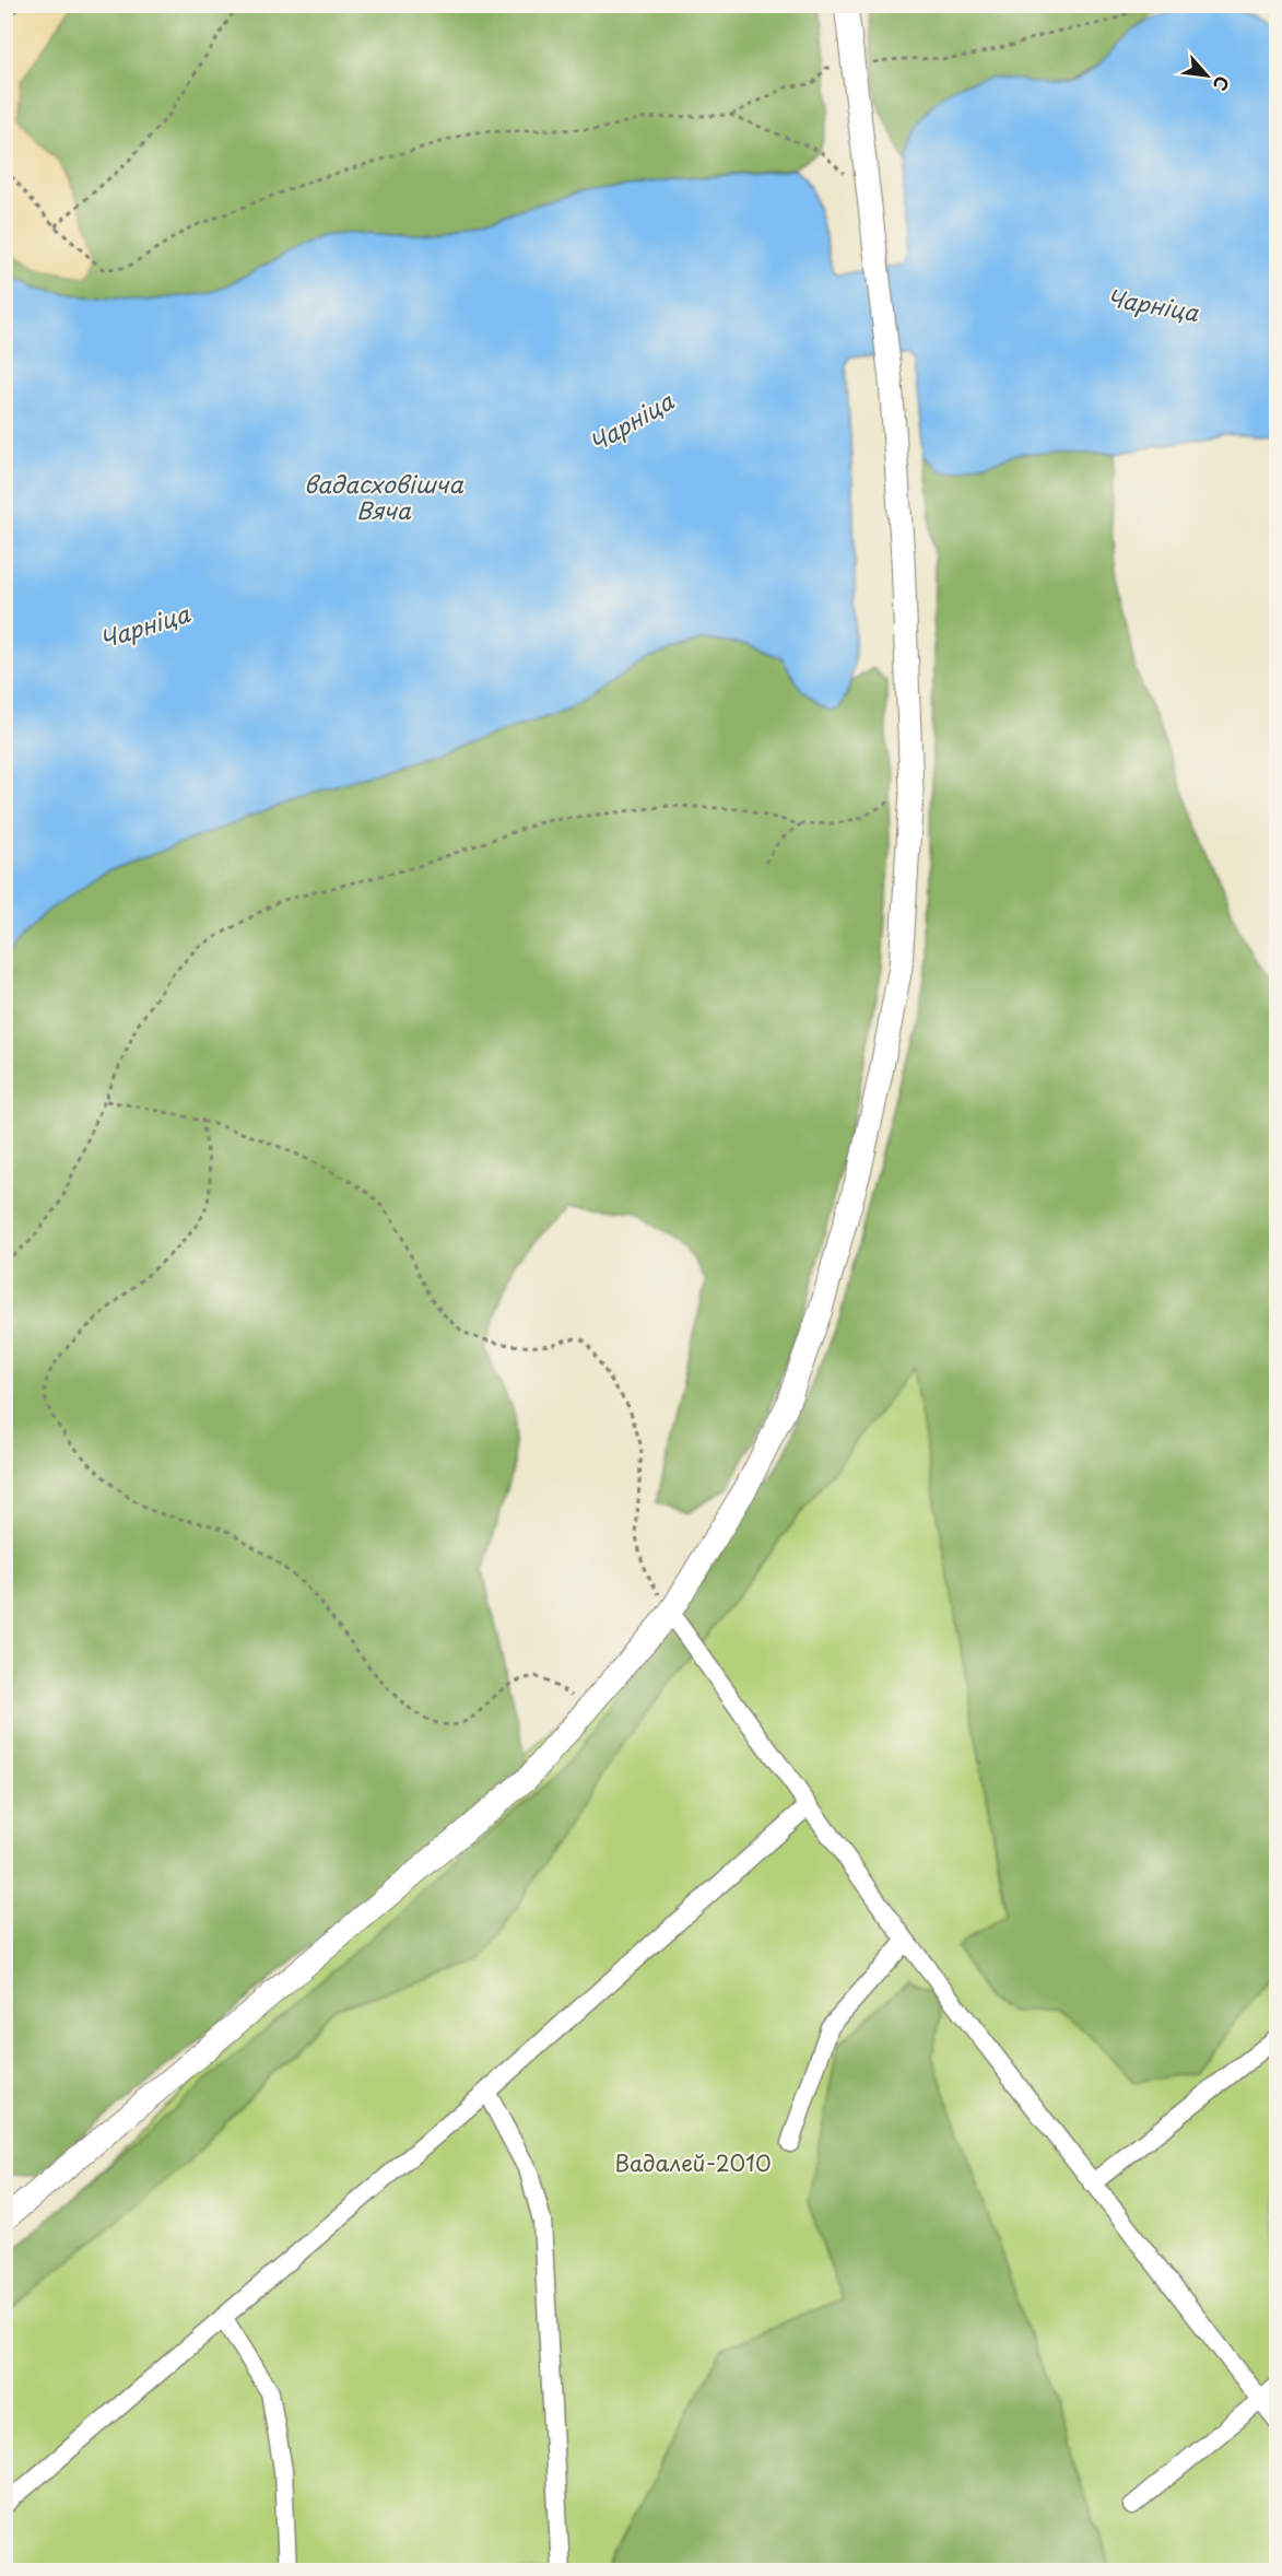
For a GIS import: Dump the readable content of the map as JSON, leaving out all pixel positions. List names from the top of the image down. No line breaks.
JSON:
{"water":["Чарніца","вадасховішча Вяча"],"parks":["Вадалей-2010"],"north":"bottom right"}
